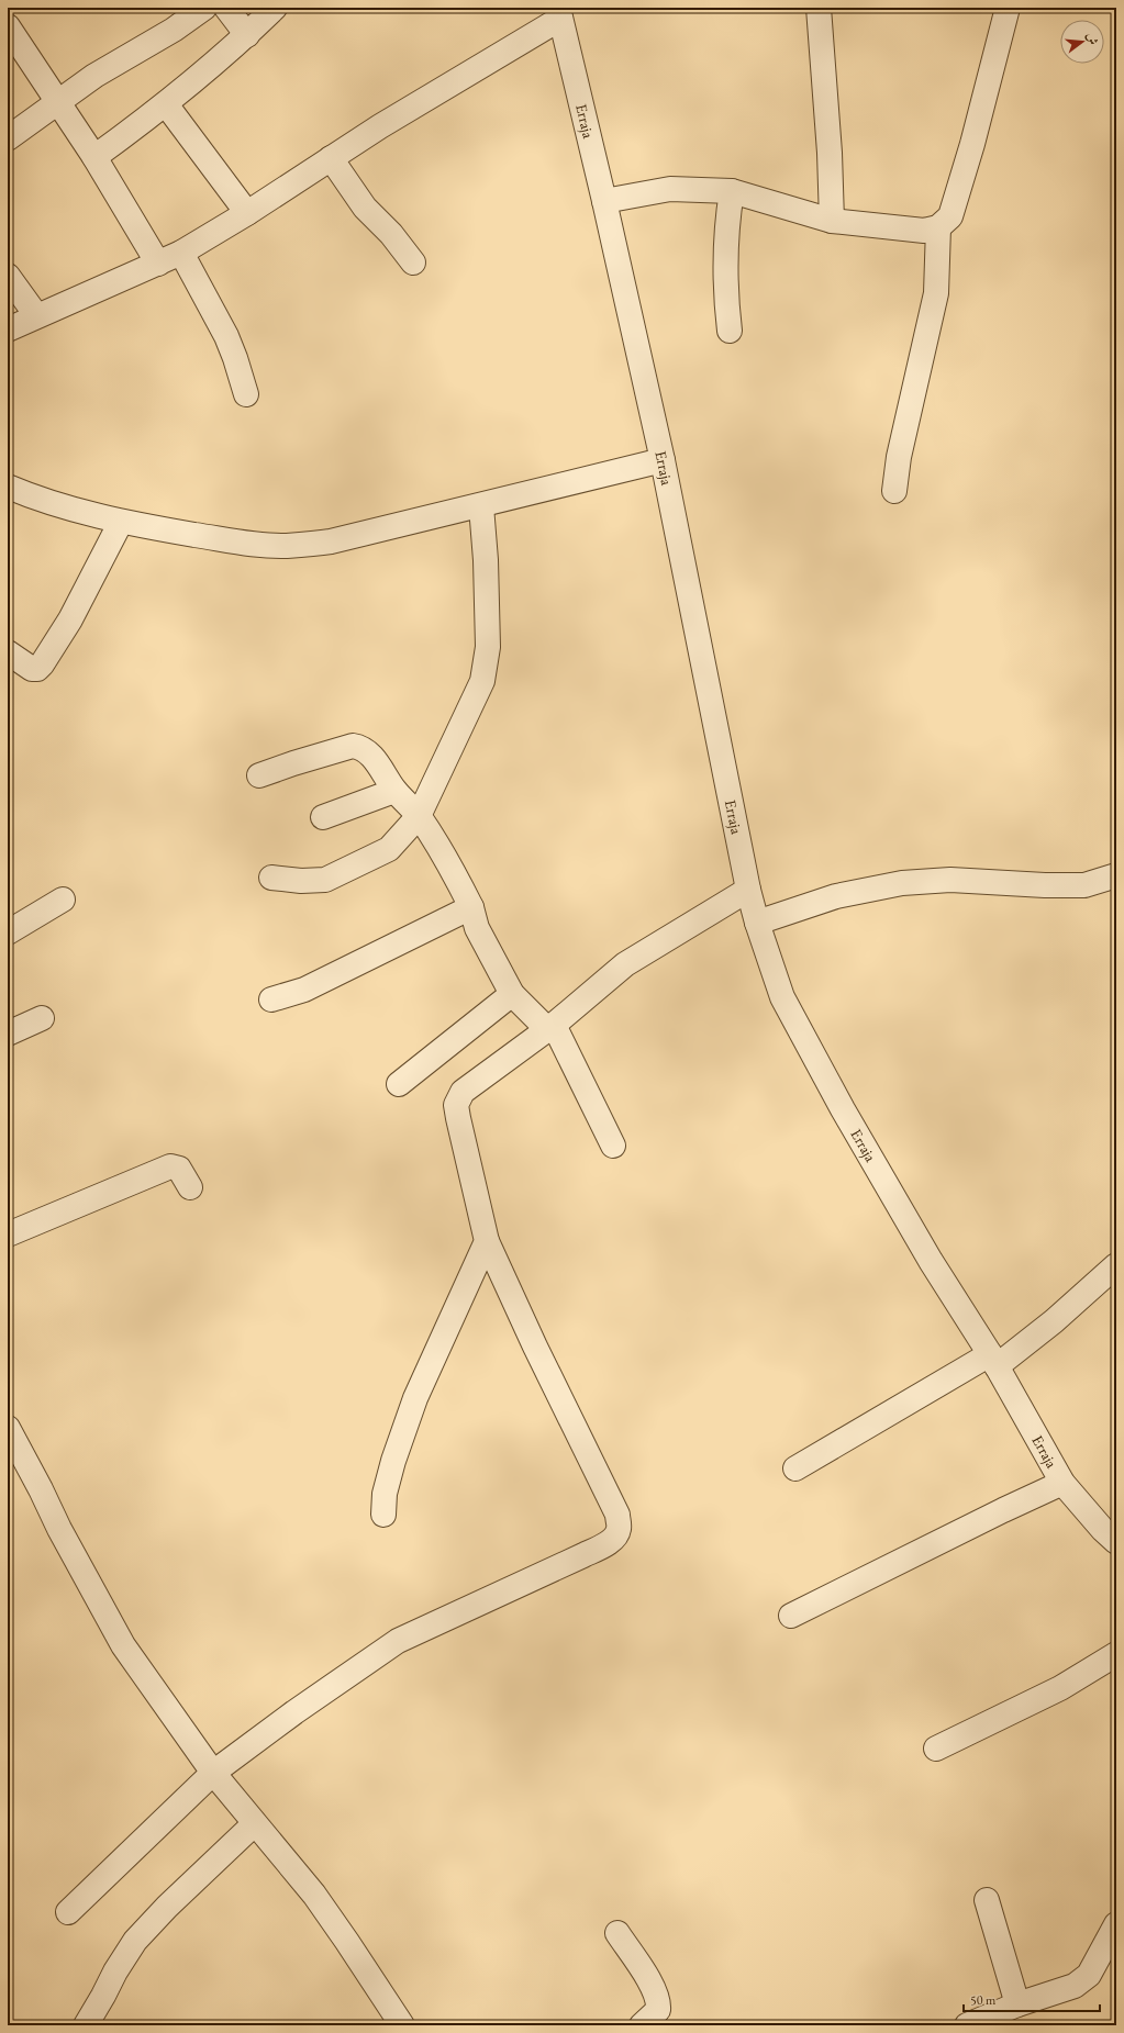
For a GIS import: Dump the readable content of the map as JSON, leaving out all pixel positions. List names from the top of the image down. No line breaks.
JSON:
{"streets":{"street":["Erraja"]},"scale_bar":"50 m","north":"right"}
